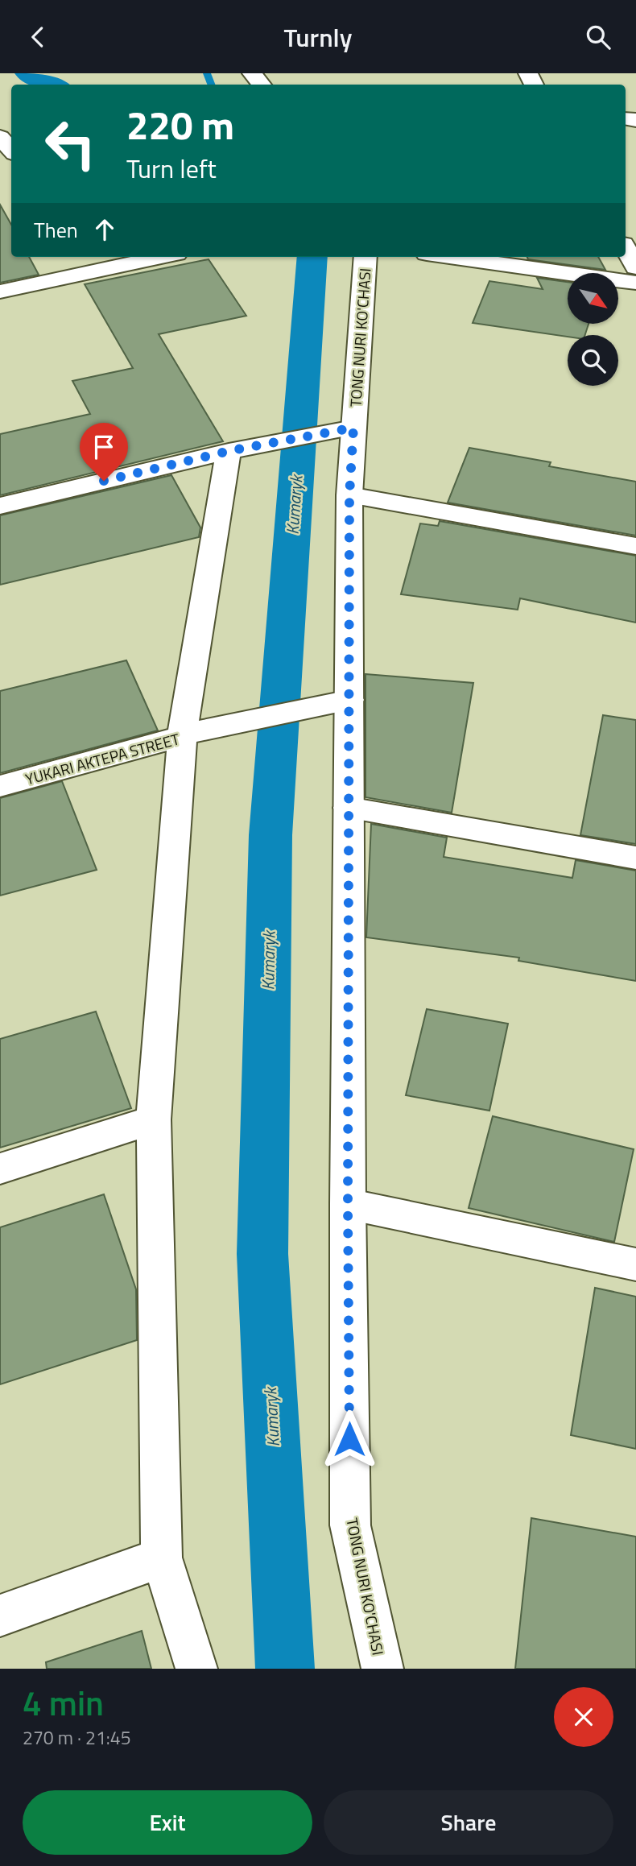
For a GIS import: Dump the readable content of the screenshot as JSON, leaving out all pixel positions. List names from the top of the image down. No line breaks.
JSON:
{"streets":{"street":["TONG NURI KO'CHASI","YUKARI AKTEPA STREET"]},"crossings":[["TONG NURI KO'CHASI","YUKARI AKTEPA STREET"]],"water":["Kumaryk"],"north":"bottom right","page":{"header":"Turnly","turn":["220 m","Turn left"],"then":"Then","heading":["4 min","270 m · 21:45"],"buttons":["Exit","Share"]}}
